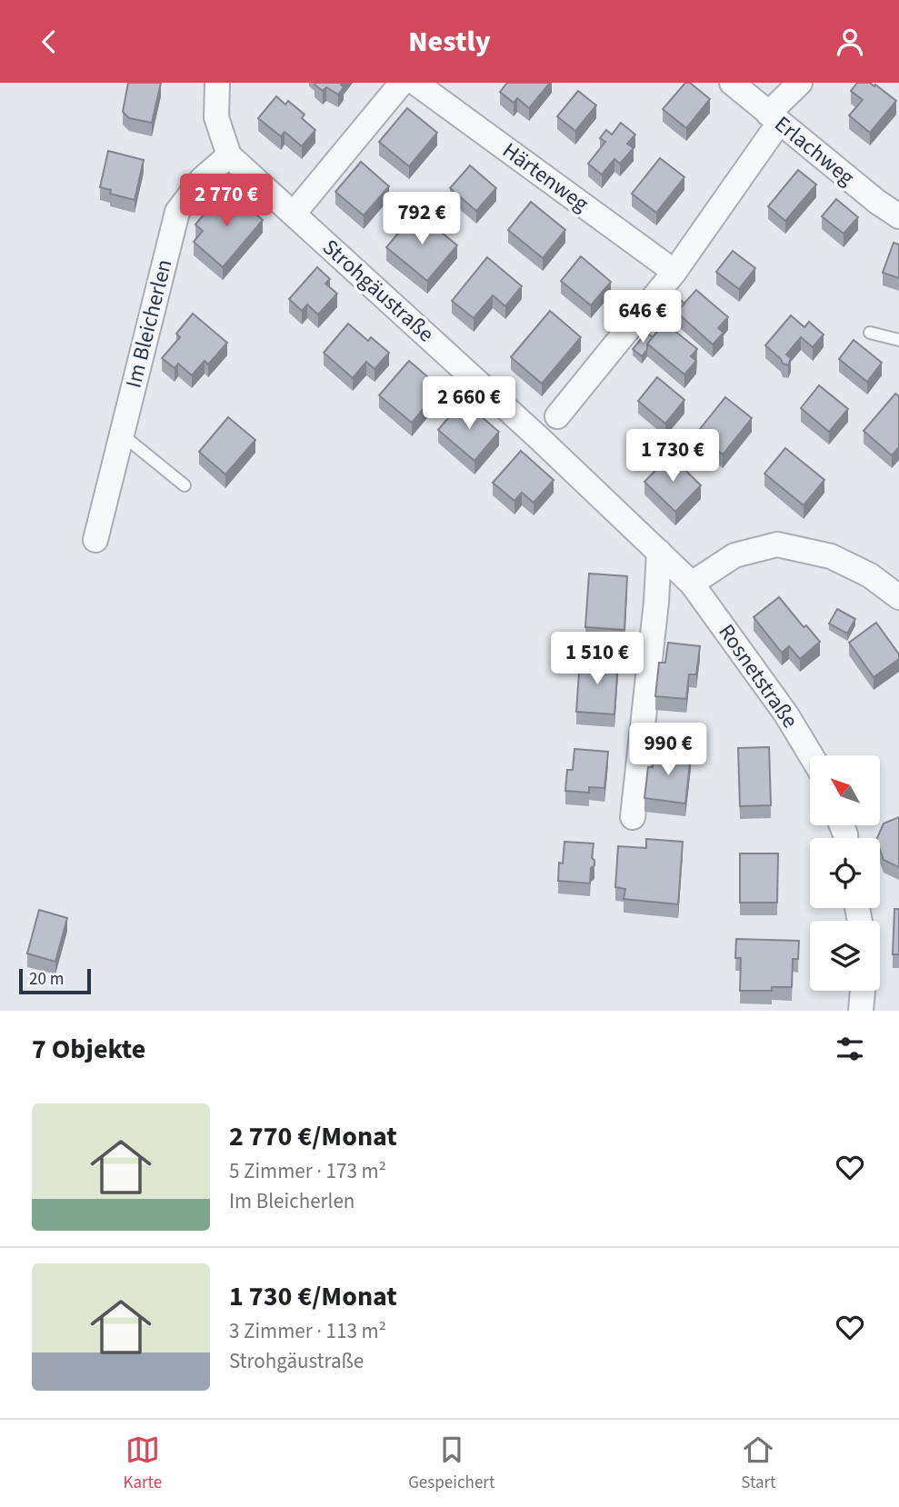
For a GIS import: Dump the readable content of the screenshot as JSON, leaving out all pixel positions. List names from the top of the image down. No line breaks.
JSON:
{"streets":{"street":["Erlachweg","Härtenweg","Strohgäustraße","Im Bleicherlen","Rosnetstraße"]},"crossings":[["Strohgäustraße","Im Bleicherlen"],["Strohgäustraße","Rosnetstraße"]],"scale_bar":"20 m","north":"top left","page":{"header":"Nestly","price":["2 770 €","792 €","646 €","2 660 €","1 730 €","1 510 €","990 €"],"scale":"20 m","heading":"7 Objekte","list":[{"name":"2 770 €/Monat","note":"5 Zimmer · 173 m² · Im Bleicherlen"},{"name":"1 730 €/Monat","note":"3 Zimmer · 113 m² · Strohgäustraße"}],"tabs":["Karte","Gespeichert","Start"]}}
